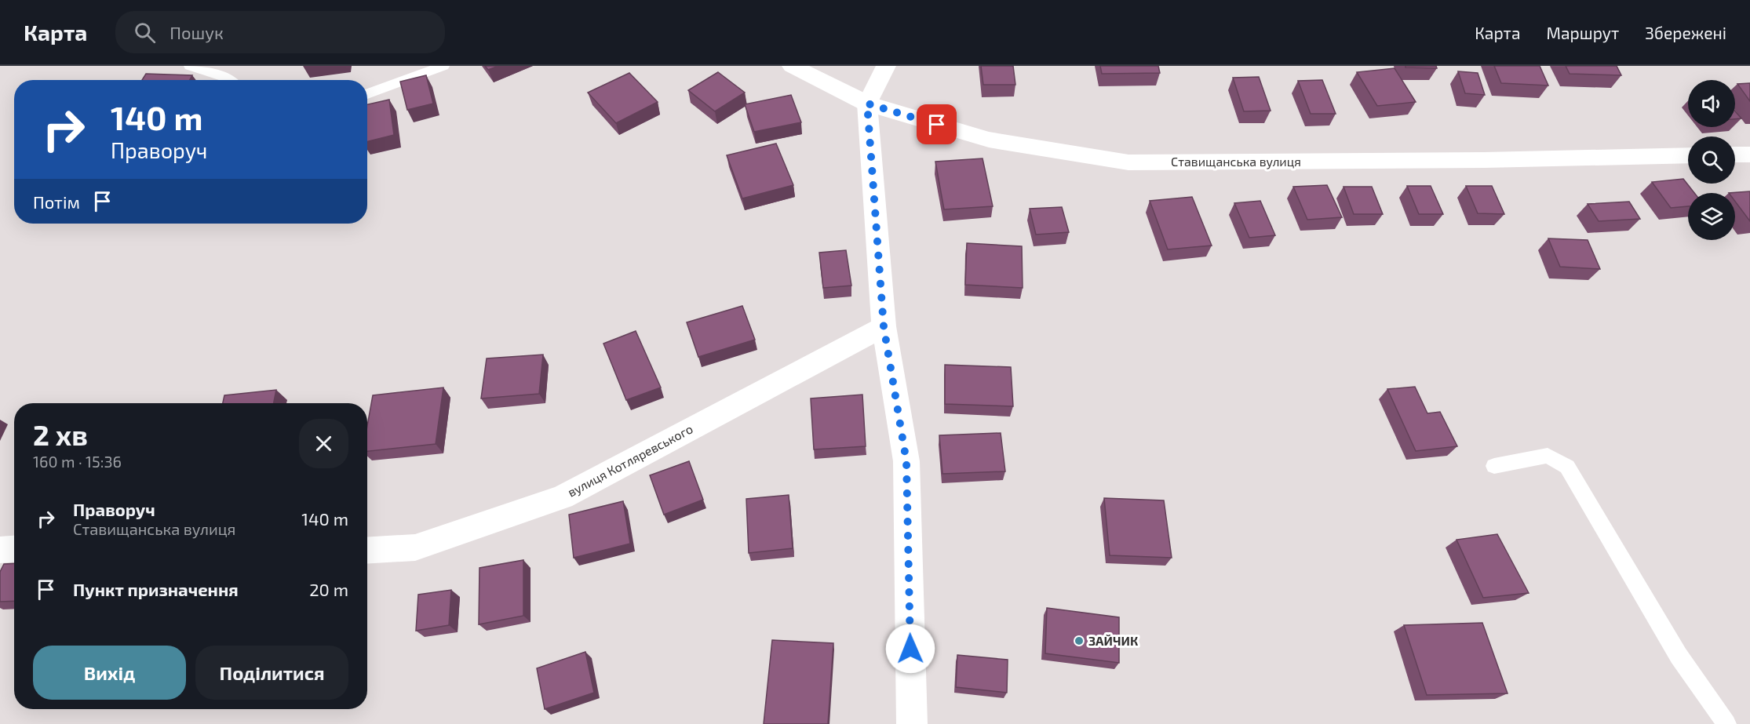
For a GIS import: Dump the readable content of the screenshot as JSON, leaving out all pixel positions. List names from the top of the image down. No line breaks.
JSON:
{"streets":{"street":["Ставищанська вулиця","вулиця Котляревського"]},"places":["ЗАЙЧИК"],"page":{"header":"Карта","search":"Пошук","nav":["Карта","Маршрут","Збережені"],"turn":["140 m","Праворуч"],"then":"Потім","heading":["2 хв","160 m · 15:36"],"list":[{"name":"Праворуч","note":"Ставищанська вулиця","value":"140 m"},{"name":"Пункт призначення","value":"20 m"}],"buttons":["Вихід","Поділитися"]}}
